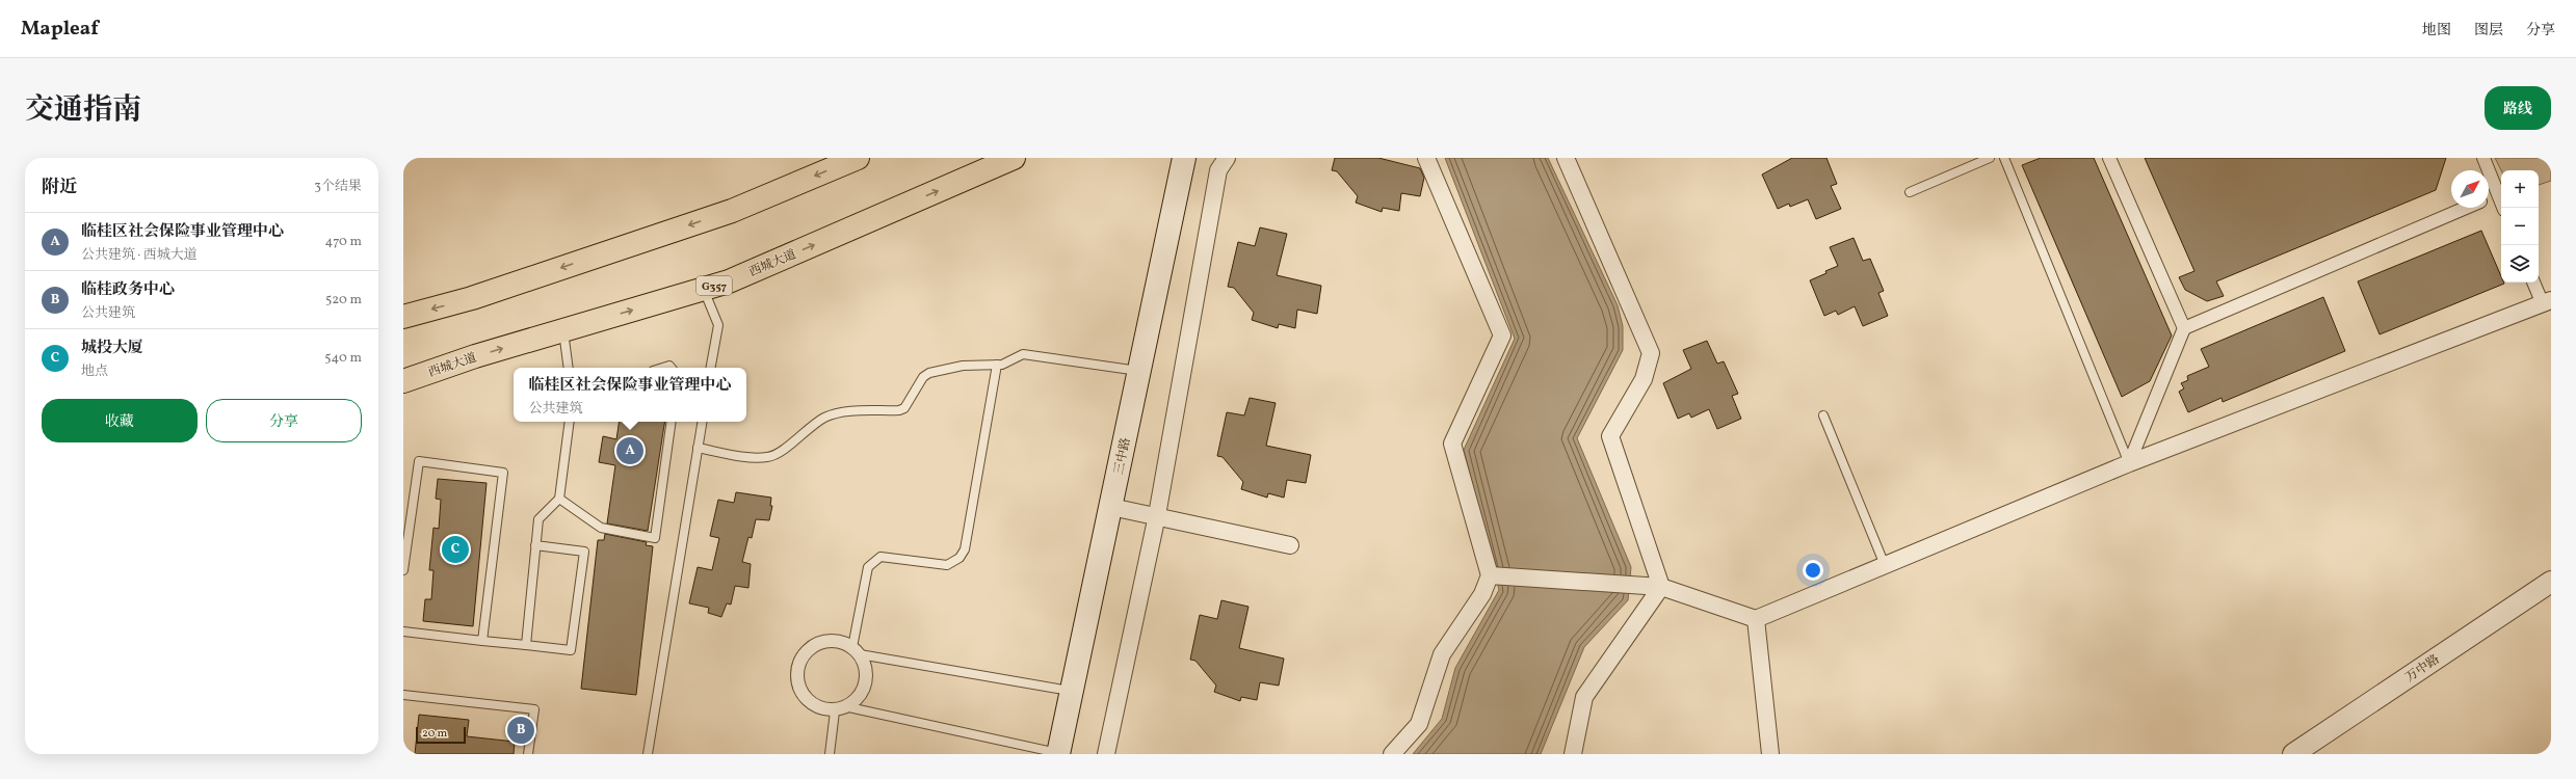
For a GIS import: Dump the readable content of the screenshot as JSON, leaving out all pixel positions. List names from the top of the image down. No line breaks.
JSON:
{"streets":{"highway":["西城大道","G357"],"main road":["三中路"],"street":["万中路"]},"scale_bar":"20 m","north":"top right","page":{"header":"Mapleaf","nav":["地图","图层","分享"],"title":"交通指南","buttons":["路线",["收藏","分享"]],"heading":["附近","3个结果"],"map_buttons":["+","−"],"list":[{"mark":"A","name":"临桂区社会保险事业管理中心","note":"公共建筑 · 西城大道","value":"470 m"},{"mark":"B","name":"临桂政务中心","note":"公共建筑","value":"520 m"},{"mark":"C","name":"城投大厦","note":"地点","value":"540 m"}],"popup":["临桂区社会保险事业管理中心","公共建筑"],"pins":["A","C","B"],"scale":"20 m"}}
